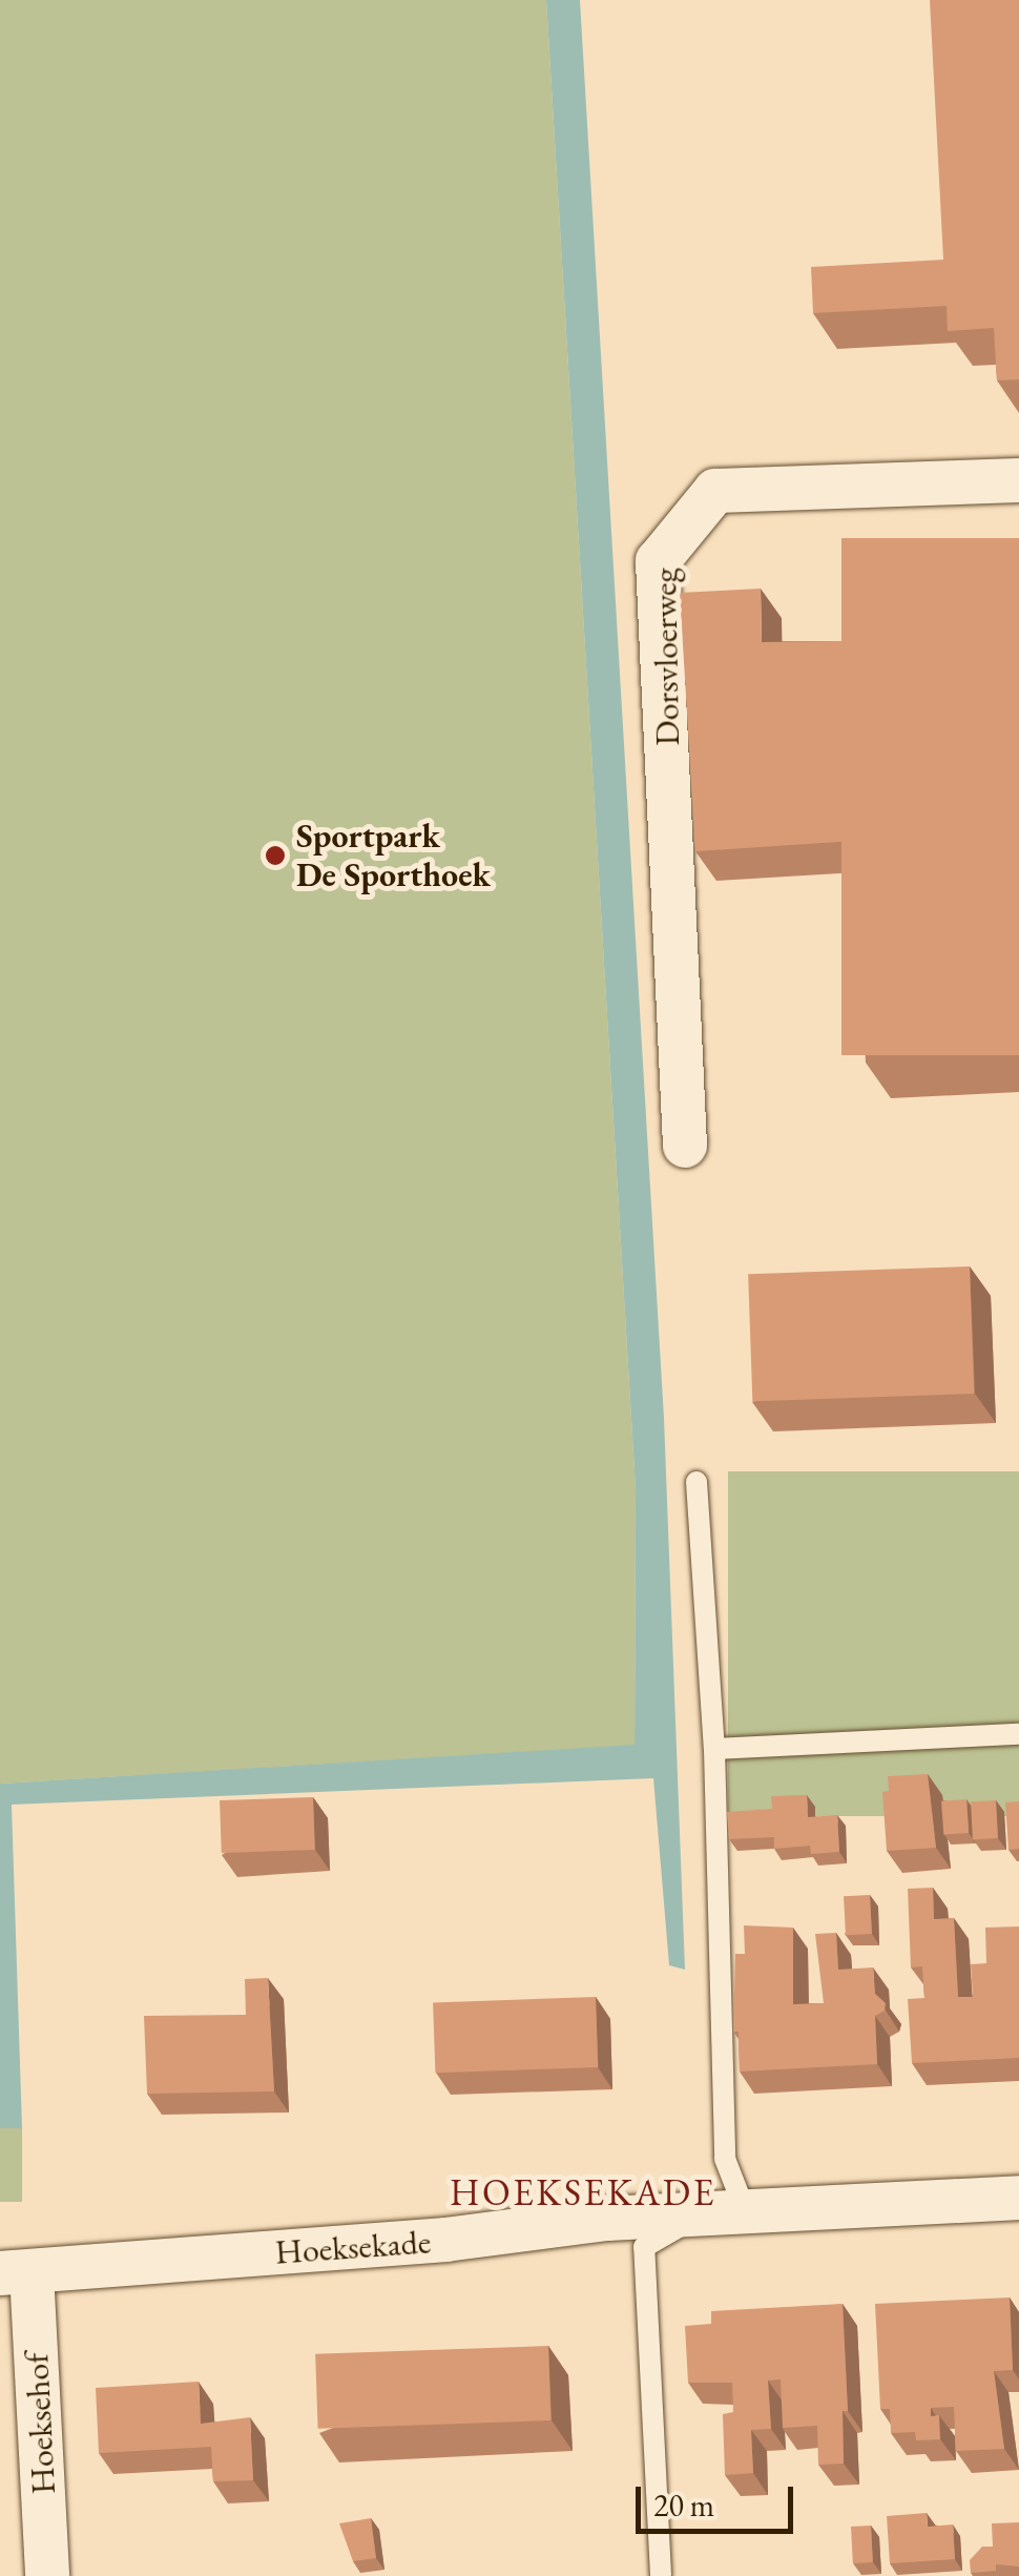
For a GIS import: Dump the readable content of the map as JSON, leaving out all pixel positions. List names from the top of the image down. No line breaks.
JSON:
{"streets":{"street":["Dorsvloerweg","Hoeksekade","Hoeksehof"]},"crossings":[["Hoeksekade","Hoeksehof"]],"districts":["HOEKSEKADE"],"places":["Sportpark De Sporthoek"],"scale_bar":"20 m"}
